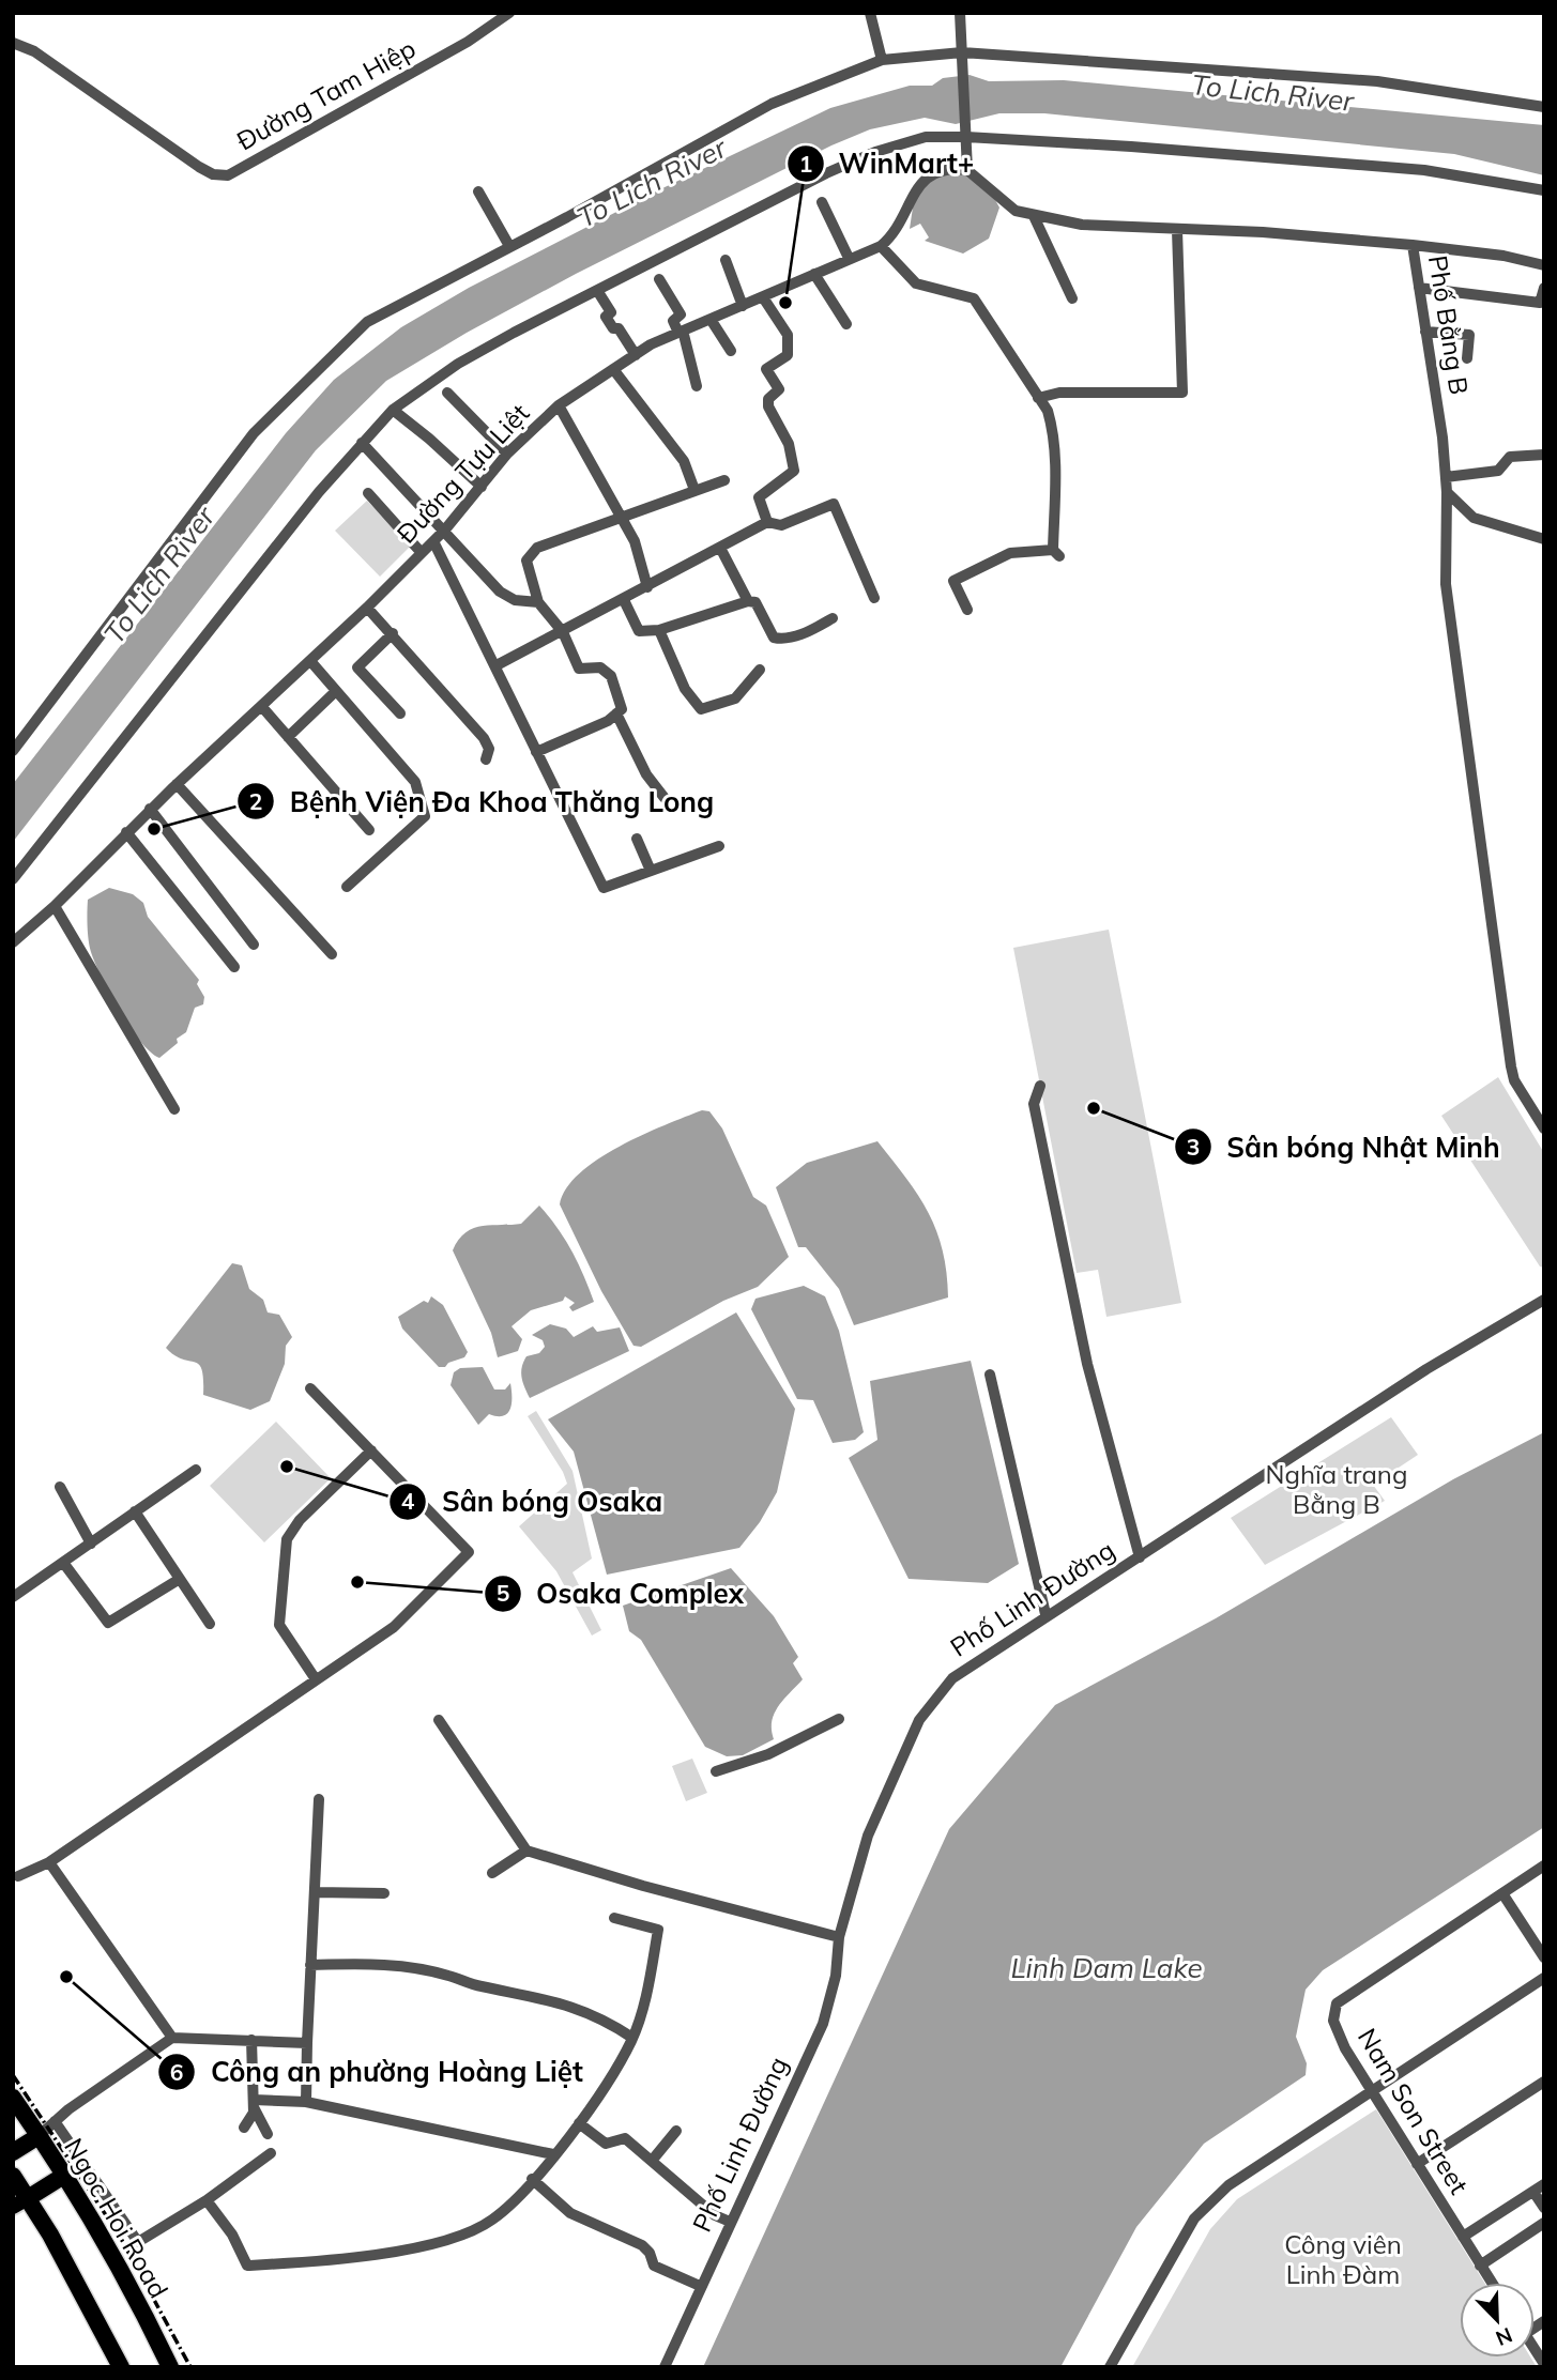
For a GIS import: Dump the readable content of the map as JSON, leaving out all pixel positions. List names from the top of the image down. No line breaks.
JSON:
{"streets":{"highway":["Ngoc Hoi Road"],"street":["Đường Tam Hiệp","Phố Bằng B","Đường Tựu Liệt","Phố Linh Đường","Nam Son Street"]},"water":["To Lich River","Linh Dam Lake"],"parks":["Nghĩa trang Bằng B","Công viên Linh Đàm"],"places":["WinMart+","Bệnh Viện Đa Khoa Thăng Long","Sân bóng Nhật Minh","Sân bóng Osaka","Osaka Complex","Công an phường Hoàng Liệt"],"north":"bottom right"}
